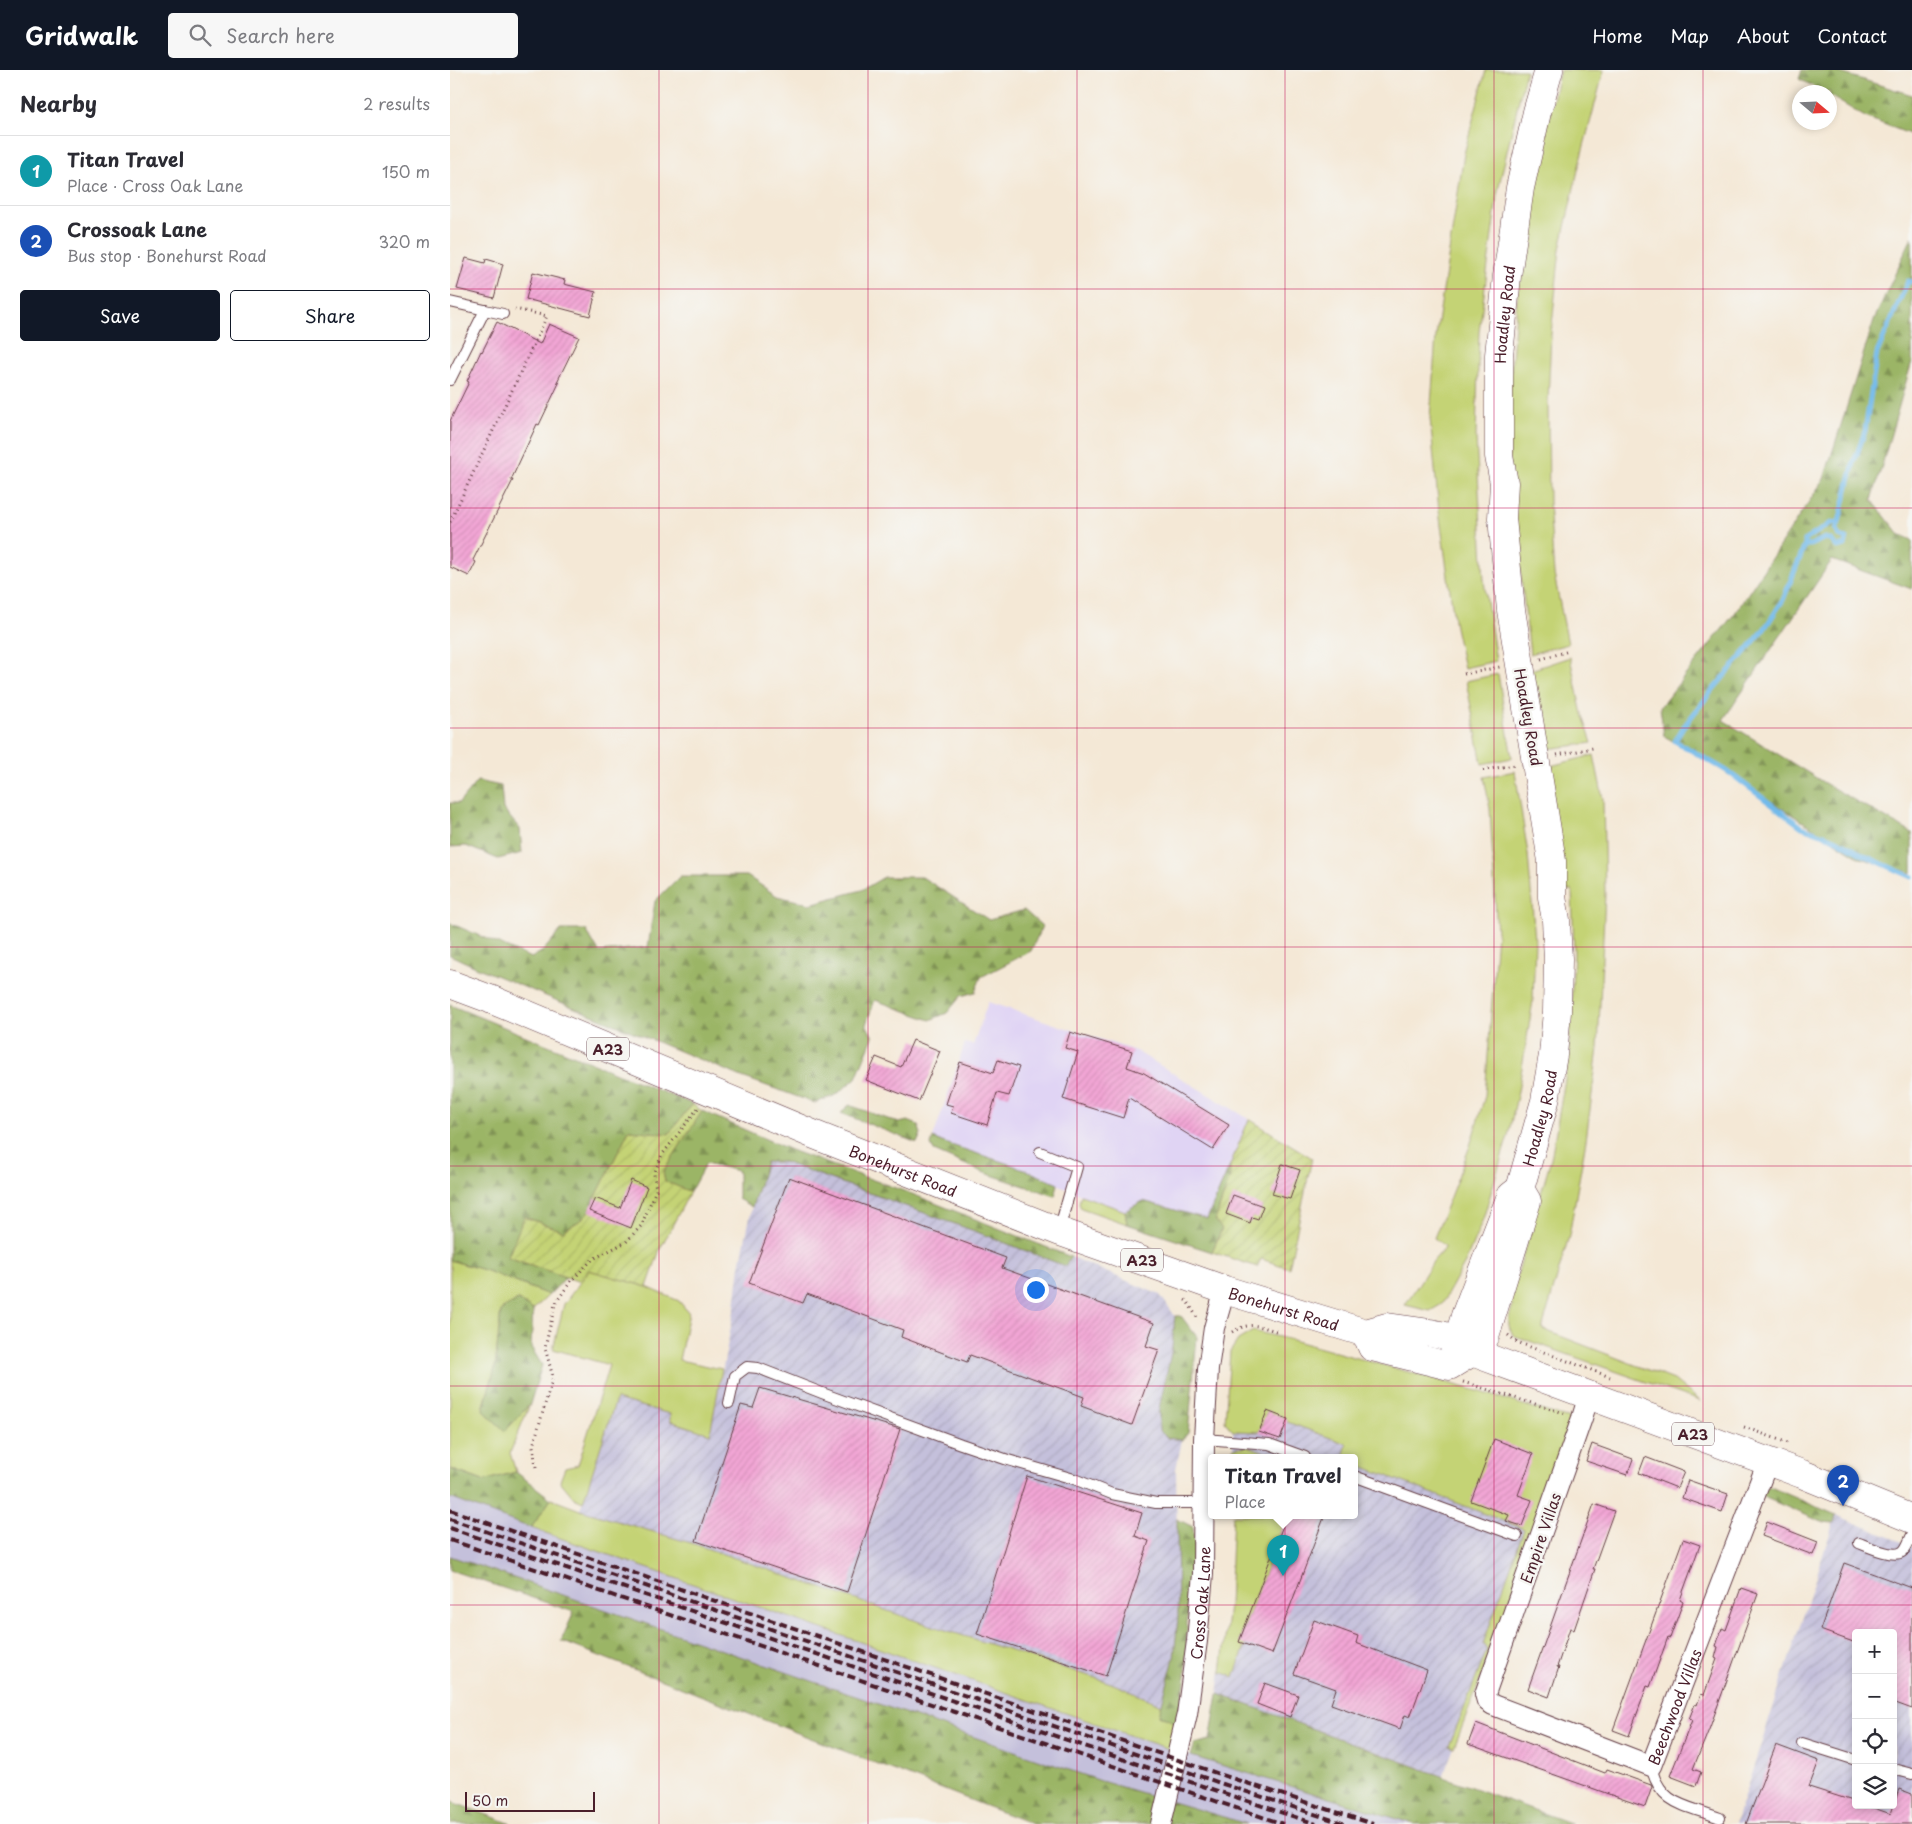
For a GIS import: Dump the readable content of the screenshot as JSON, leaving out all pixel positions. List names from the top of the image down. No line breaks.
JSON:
{"streets":{"main road":["Hoadley Road","A23","Bonehurst Road"],"street":["Empire Villas","Cross Oak Lane","Beechwood Villas"]},"crossings":[["Hoadley Road","Bonehurst Road"],["Bonehurst Road","Empire Villas"],["Bonehurst Road","Cross Oak Lane"],["Bonehurst Road","Beechwood Villas"],["Empire Villas","Beechwood Villas"]],"scale_bar":"50 m","north":"right","page":{"header":"Gridwalk","search":"Search here","nav":["Home","Map","About","Contact"],"heading":["Nearby","2 results"],"list":[{"mark":"1","name":"Titan Travel","note":"Place · Cross Oak Lane","value":"150 m"},{"mark":"2","name":"Crossoak Lane","note":"Bus stop · Bonehurst Road","value":"320 m"}],"buttons":["Save","Share"],"popup":["Titan Travel","Place"],"pins":["2","1"],"map_buttons":["+","−"],"scale":"50 m"}}
